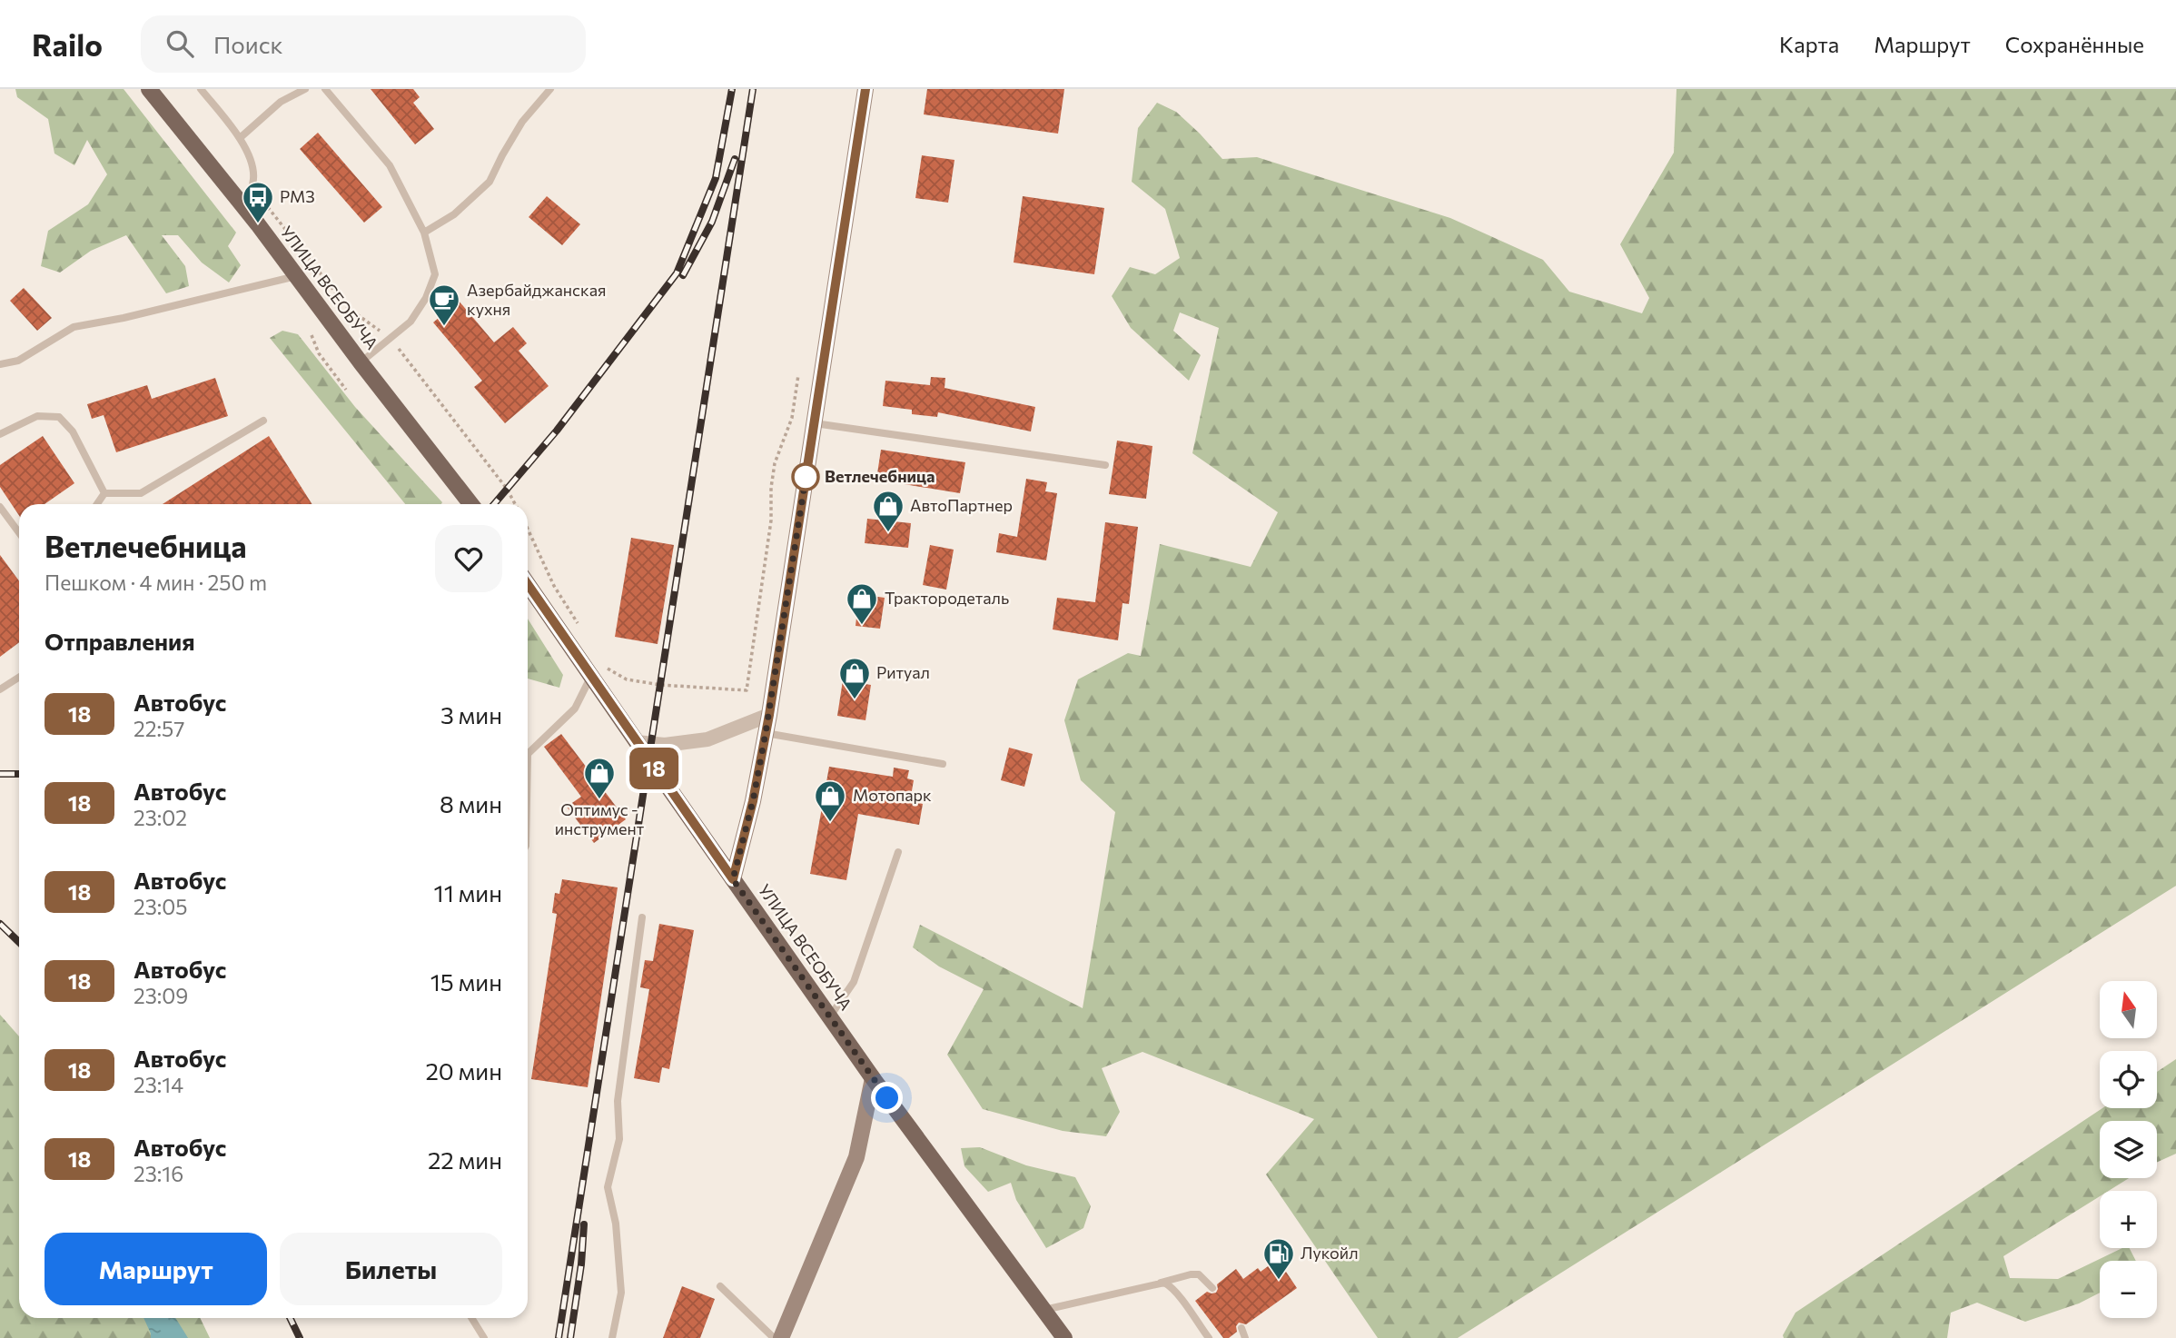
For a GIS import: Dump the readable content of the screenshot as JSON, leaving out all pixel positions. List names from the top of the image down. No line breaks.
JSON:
{"streets":{"main road":["УЛИЦА ВСЕОБУЧА"]},"places":{"bus stop":["РМЗ"],"cafe":["Азербайджанская кухня"],"other":["Ветлечебница"],"shop":["АвтоПартнер","Трактородеталь","Ритуал","Оптимус - инструмент","Мотопарк"],"fuel station":["Лукойл"]},"lines":["bus line 18"],"north":"top","page":{"header":"Railo","search":"Поиск","nav":["Карта","Маршрут","Сохранённые"],"on_map":"18","heading":[["Ветлечебница","Пешком · 4 мин · 250 m"],"Отправления"],"list":[{"mark":"18","name":"Автобус","note":"22:57","value":"3 мин"},{"mark":"18","name":"Автобус","note":"23:02","value":"8 мин"},{"mark":"18","name":"Автобус","note":"23:05","value":"11 мин"},{"mark":"18","name":"Автобус","note":"23:09","value":"15 мин"},{"mark":"18","name":"Автобус","note":"23:14","value":"20 мин"},{"mark":"18","name":"Автобус","note":"23:16","value":"22 мин"}],"map_buttons":["+","−"],"buttons":["Маршрут","Билеты"]}}
